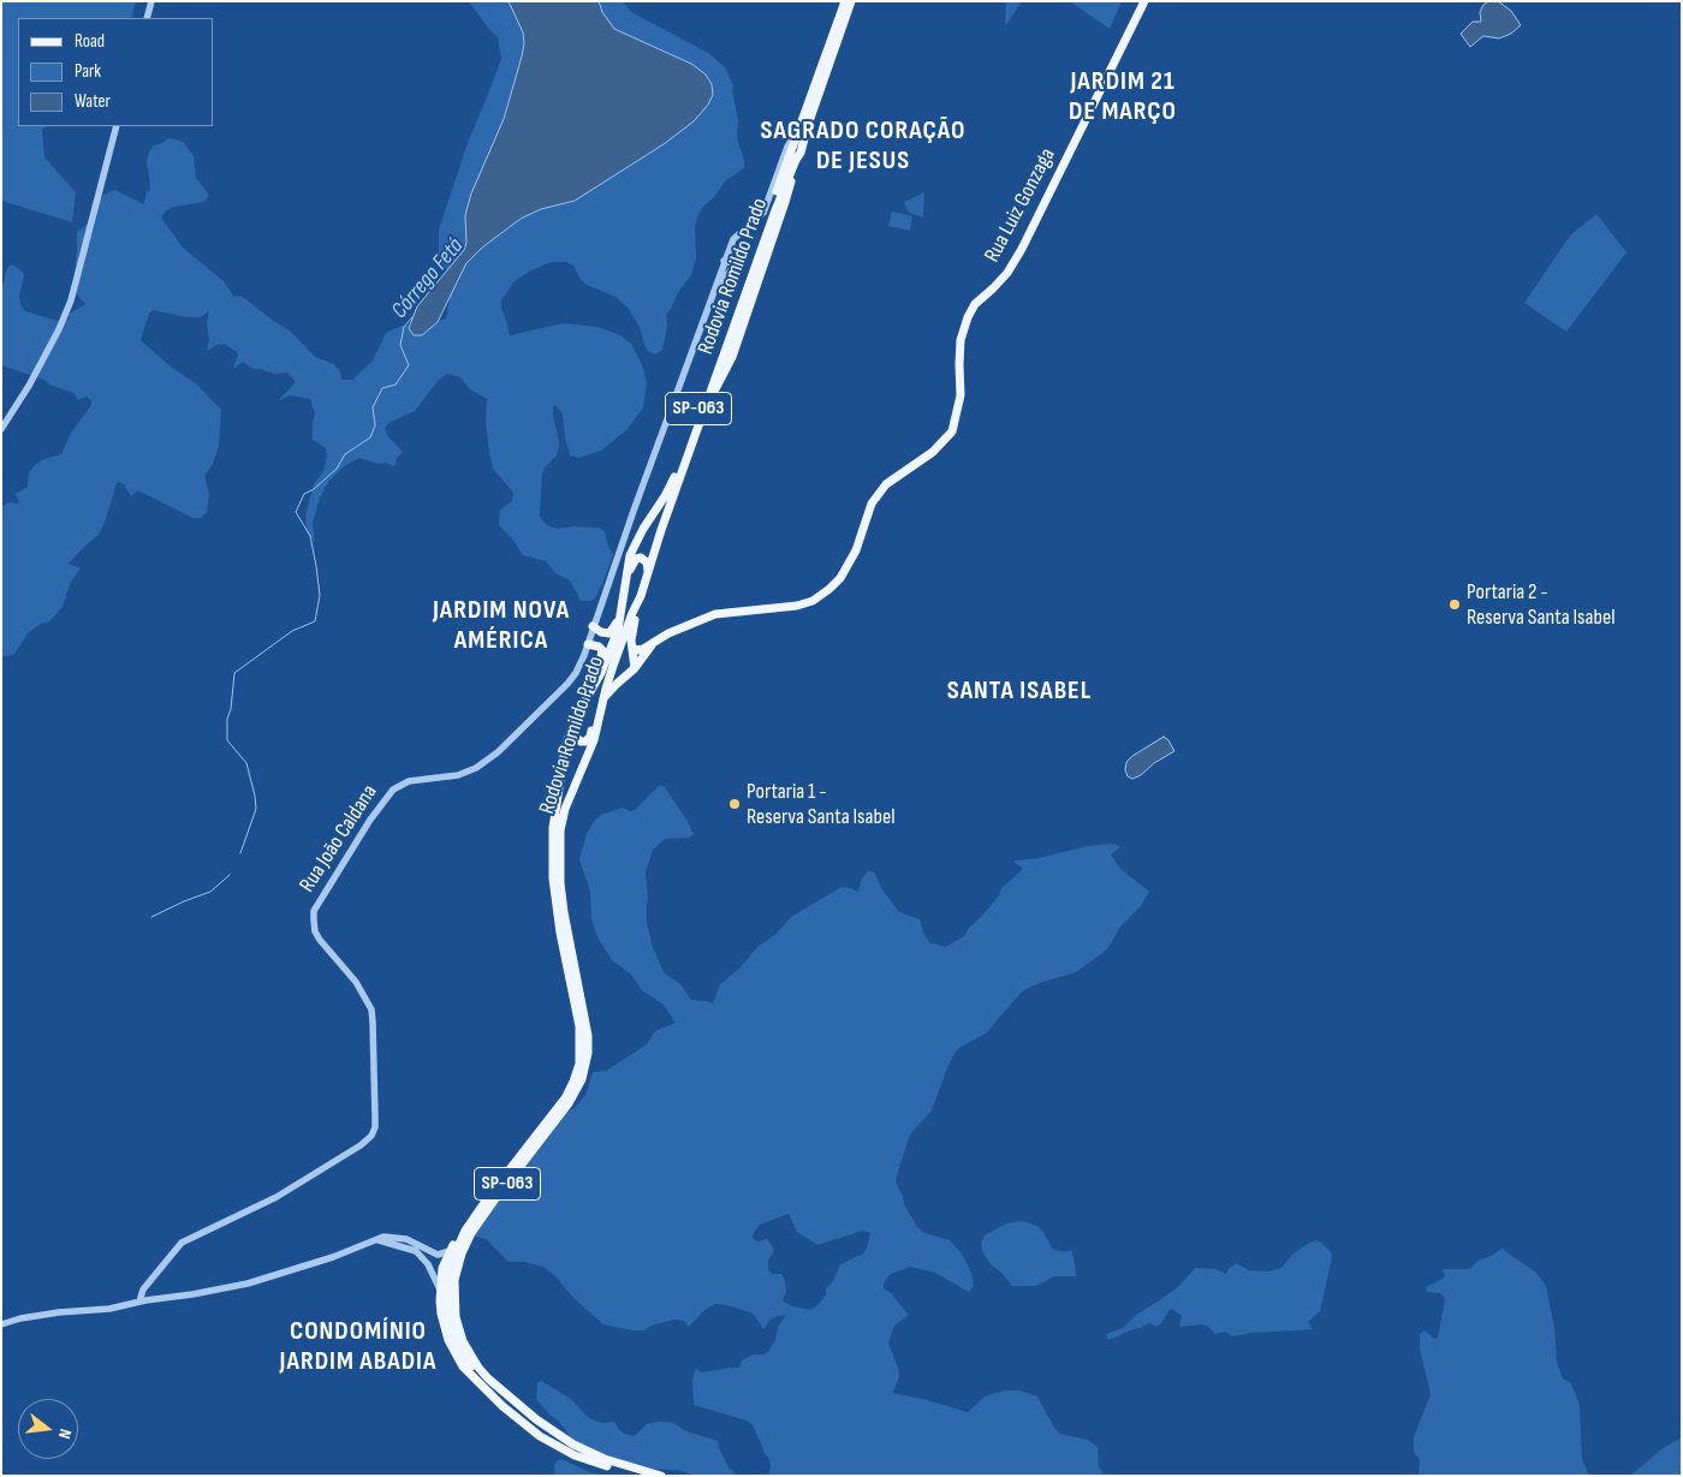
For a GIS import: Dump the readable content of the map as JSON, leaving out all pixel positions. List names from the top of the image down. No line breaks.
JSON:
{"streets":{"main road":["Rua Luiz Gonzaga","Rodovia Romildo Prado","SP-063"],"street":["Rua João Caldana"]},"crossings":[["Rua Luiz Gonzaga","Rodovia Romildo Prado"],["Rodovia Romildo Prado","Rua João Caldana"]],"districts":["JARDIM 21 DE MARÇO","SAGRADO CORAÇÃO DE JESUS","JARDIM NOVA AMÉRICA","SANTA ISABEL","CONDOMÍNIO JARDIM ABADIA"],"water":["Córrego Fetá"],"places":["Portaria 2 - Reserva Santa Isabel","Portaria 1 - Reserva Santa Isabel"],"legend":["Road","Park","Water"],"north":"right"}
